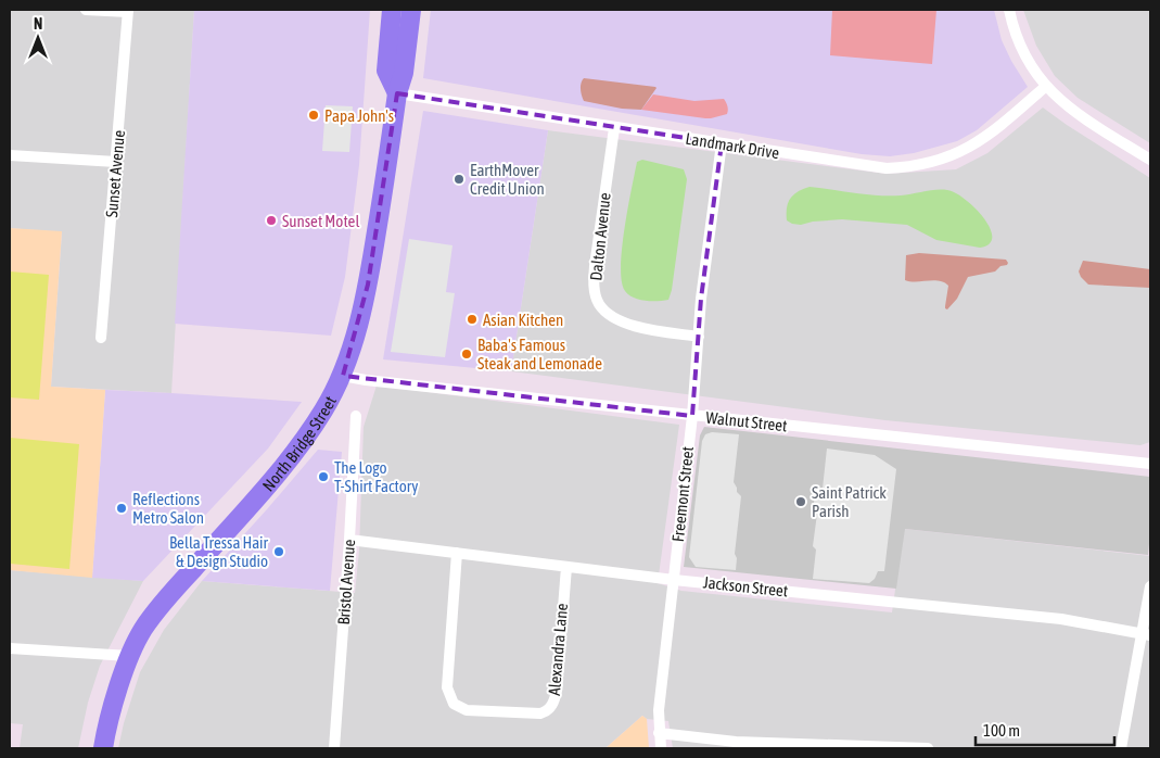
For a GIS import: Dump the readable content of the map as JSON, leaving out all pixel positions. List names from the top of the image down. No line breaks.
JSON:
{"streets":{"highway":["North Bridge Street"],"street":["Landmark Drive","Sunset Avenue","Dalton Avenue","Walnut Street","Freemont Street","Bristol Avenue","Jackson Street","Alexandra Lane"]},"crossings":[["Landmark Drive","Dalton Avenue"],["Landmark Drive","North Bridge Street"],["Landmark Drive","Freemont Street"],["Dalton Avenue","Freemont Street"],["Walnut Street","North Bridge Street"],["Walnut Street","Freemont Street"],["Freemont Street","Jackson Street"],["Bristol Avenue","Jackson Street"],["Jackson Street","Alexandra Lane"]],"places":["Papa John's","EarthMover Credit Union","Sunset Motel","Asian Kitchen","Baba's Famous Steak and Lemonade","The Logo T-Shirt Factory","Saint Patrick Parish","Reflections Metro Salon","Bella Tressa Hair & Design Studio"],"scale_bar":"100 m","north":"top"}
